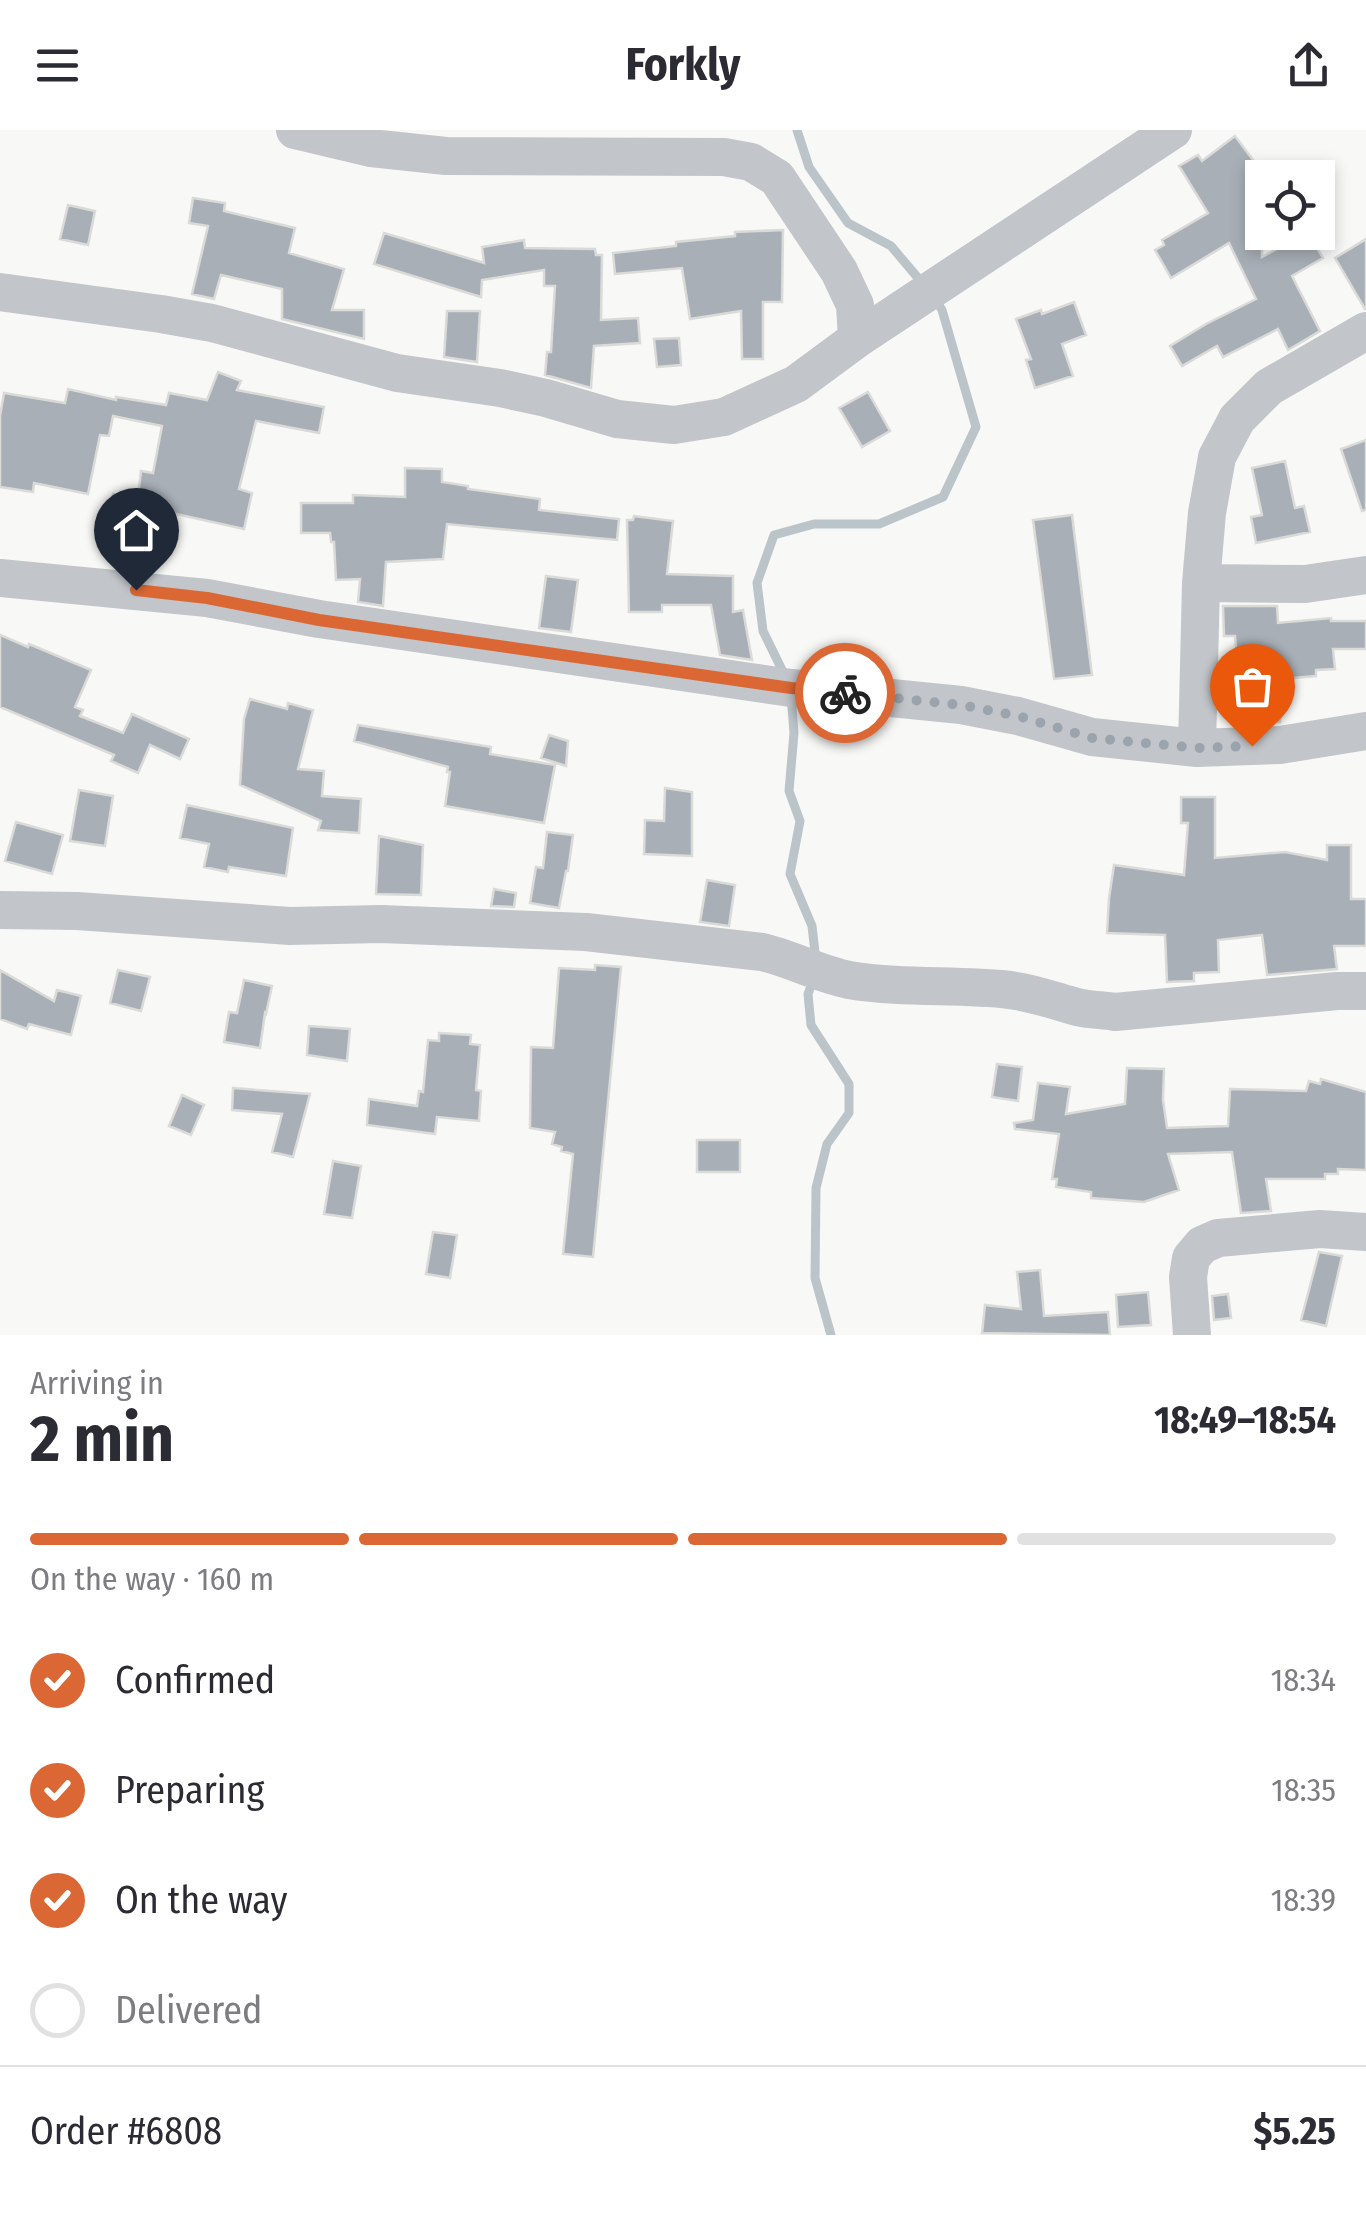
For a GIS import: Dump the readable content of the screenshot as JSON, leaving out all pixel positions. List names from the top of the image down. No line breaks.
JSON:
{"page":{"header":"Forkly","heading":["2 min","Arriving in","18:49–18:54"],"panel":["Order #6808","$5.25"],"bar":"On the way · 160 m","list":[["Confirmed","18:34"],["Preparing","18:35"],["On the way","18:39"],"Delivered"]}}
